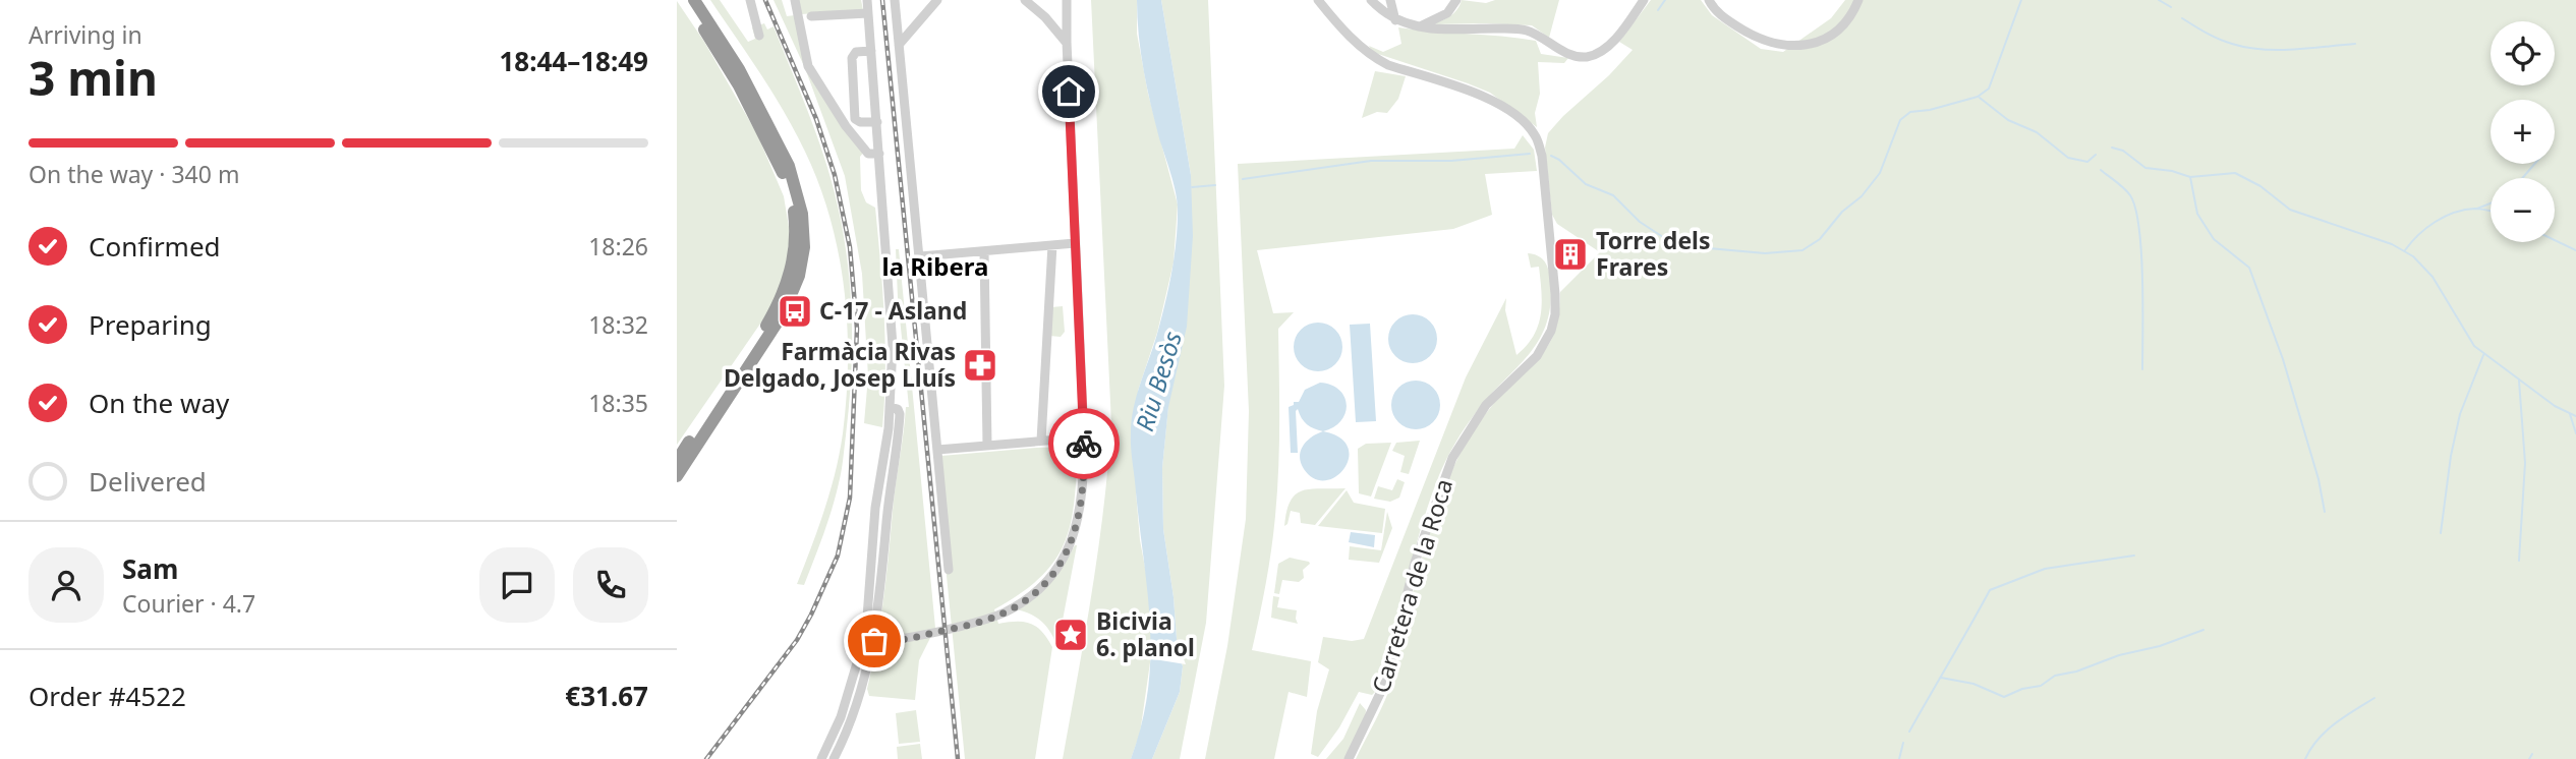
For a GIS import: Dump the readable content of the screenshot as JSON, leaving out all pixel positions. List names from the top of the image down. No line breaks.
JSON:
{"streets":{"street":["Carretera de la Roca"]},"districts":["la Ribera"],"water":["Riu Besòs"],"places":{"building":["Torre dels Frares"],"bus stop":["C-17 - Asland"],"pharmacy":["Farmàcia Rivas Delgado, Josep Lluís"],"place":["Bicivia 6. planol"]},"page":{"heading":["3 min","Arriving in","18:44–18:49"],"panel":["Sam","Courier · 4.7","Order #4522","€31.67"],"map_buttons":["+","−"],"bar":"On the way · 340 m","list":[["Confirmed","18:26"],["Preparing","18:32"],["On the way","18:35"],"Delivered"]}}
